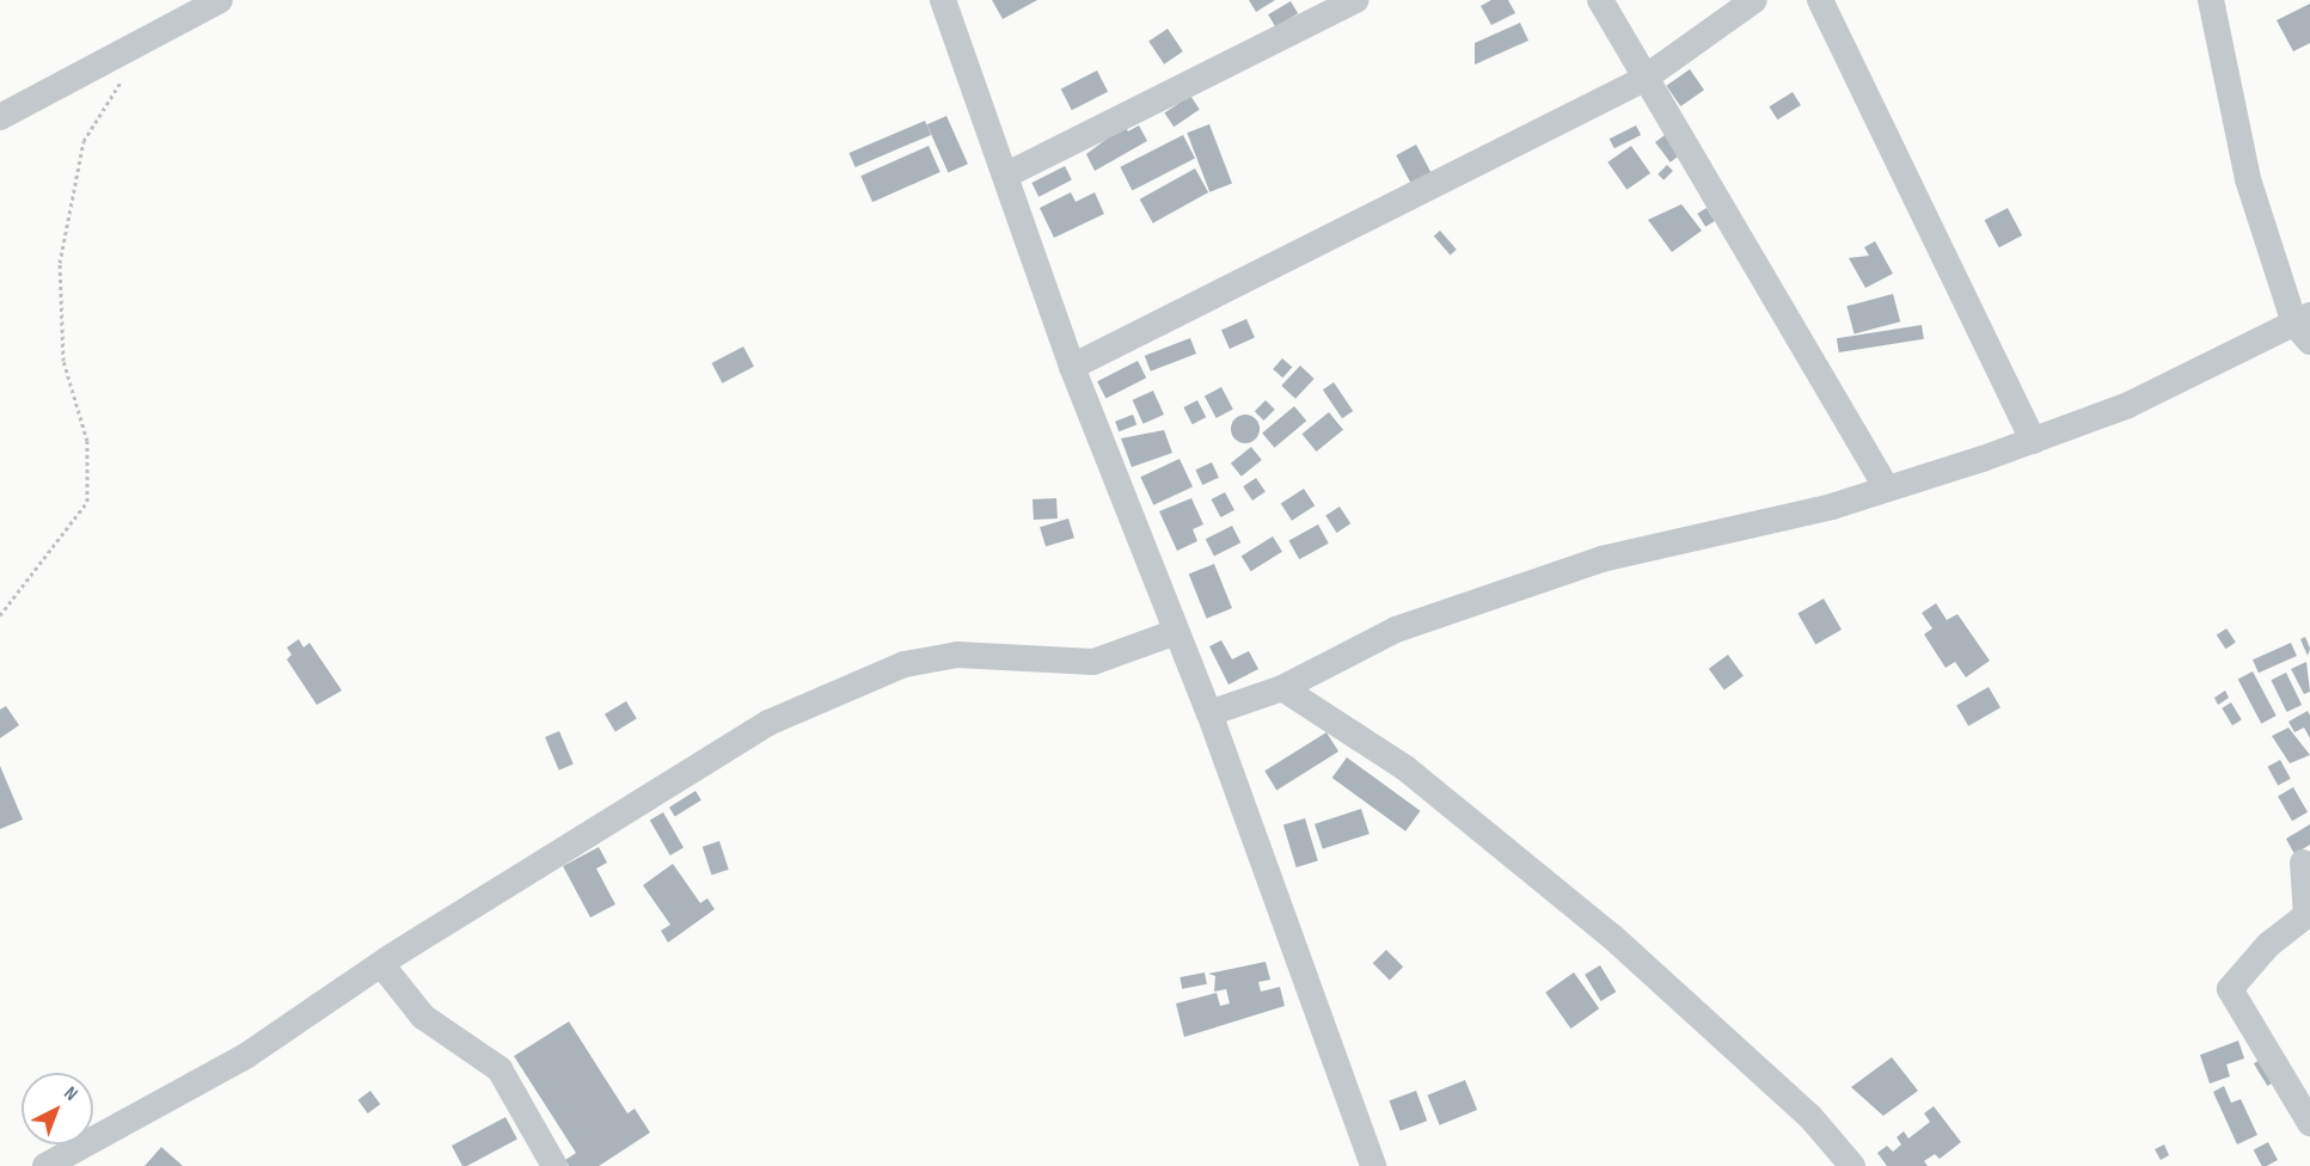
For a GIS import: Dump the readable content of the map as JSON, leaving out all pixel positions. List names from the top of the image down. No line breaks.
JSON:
{"north":"top right"}
